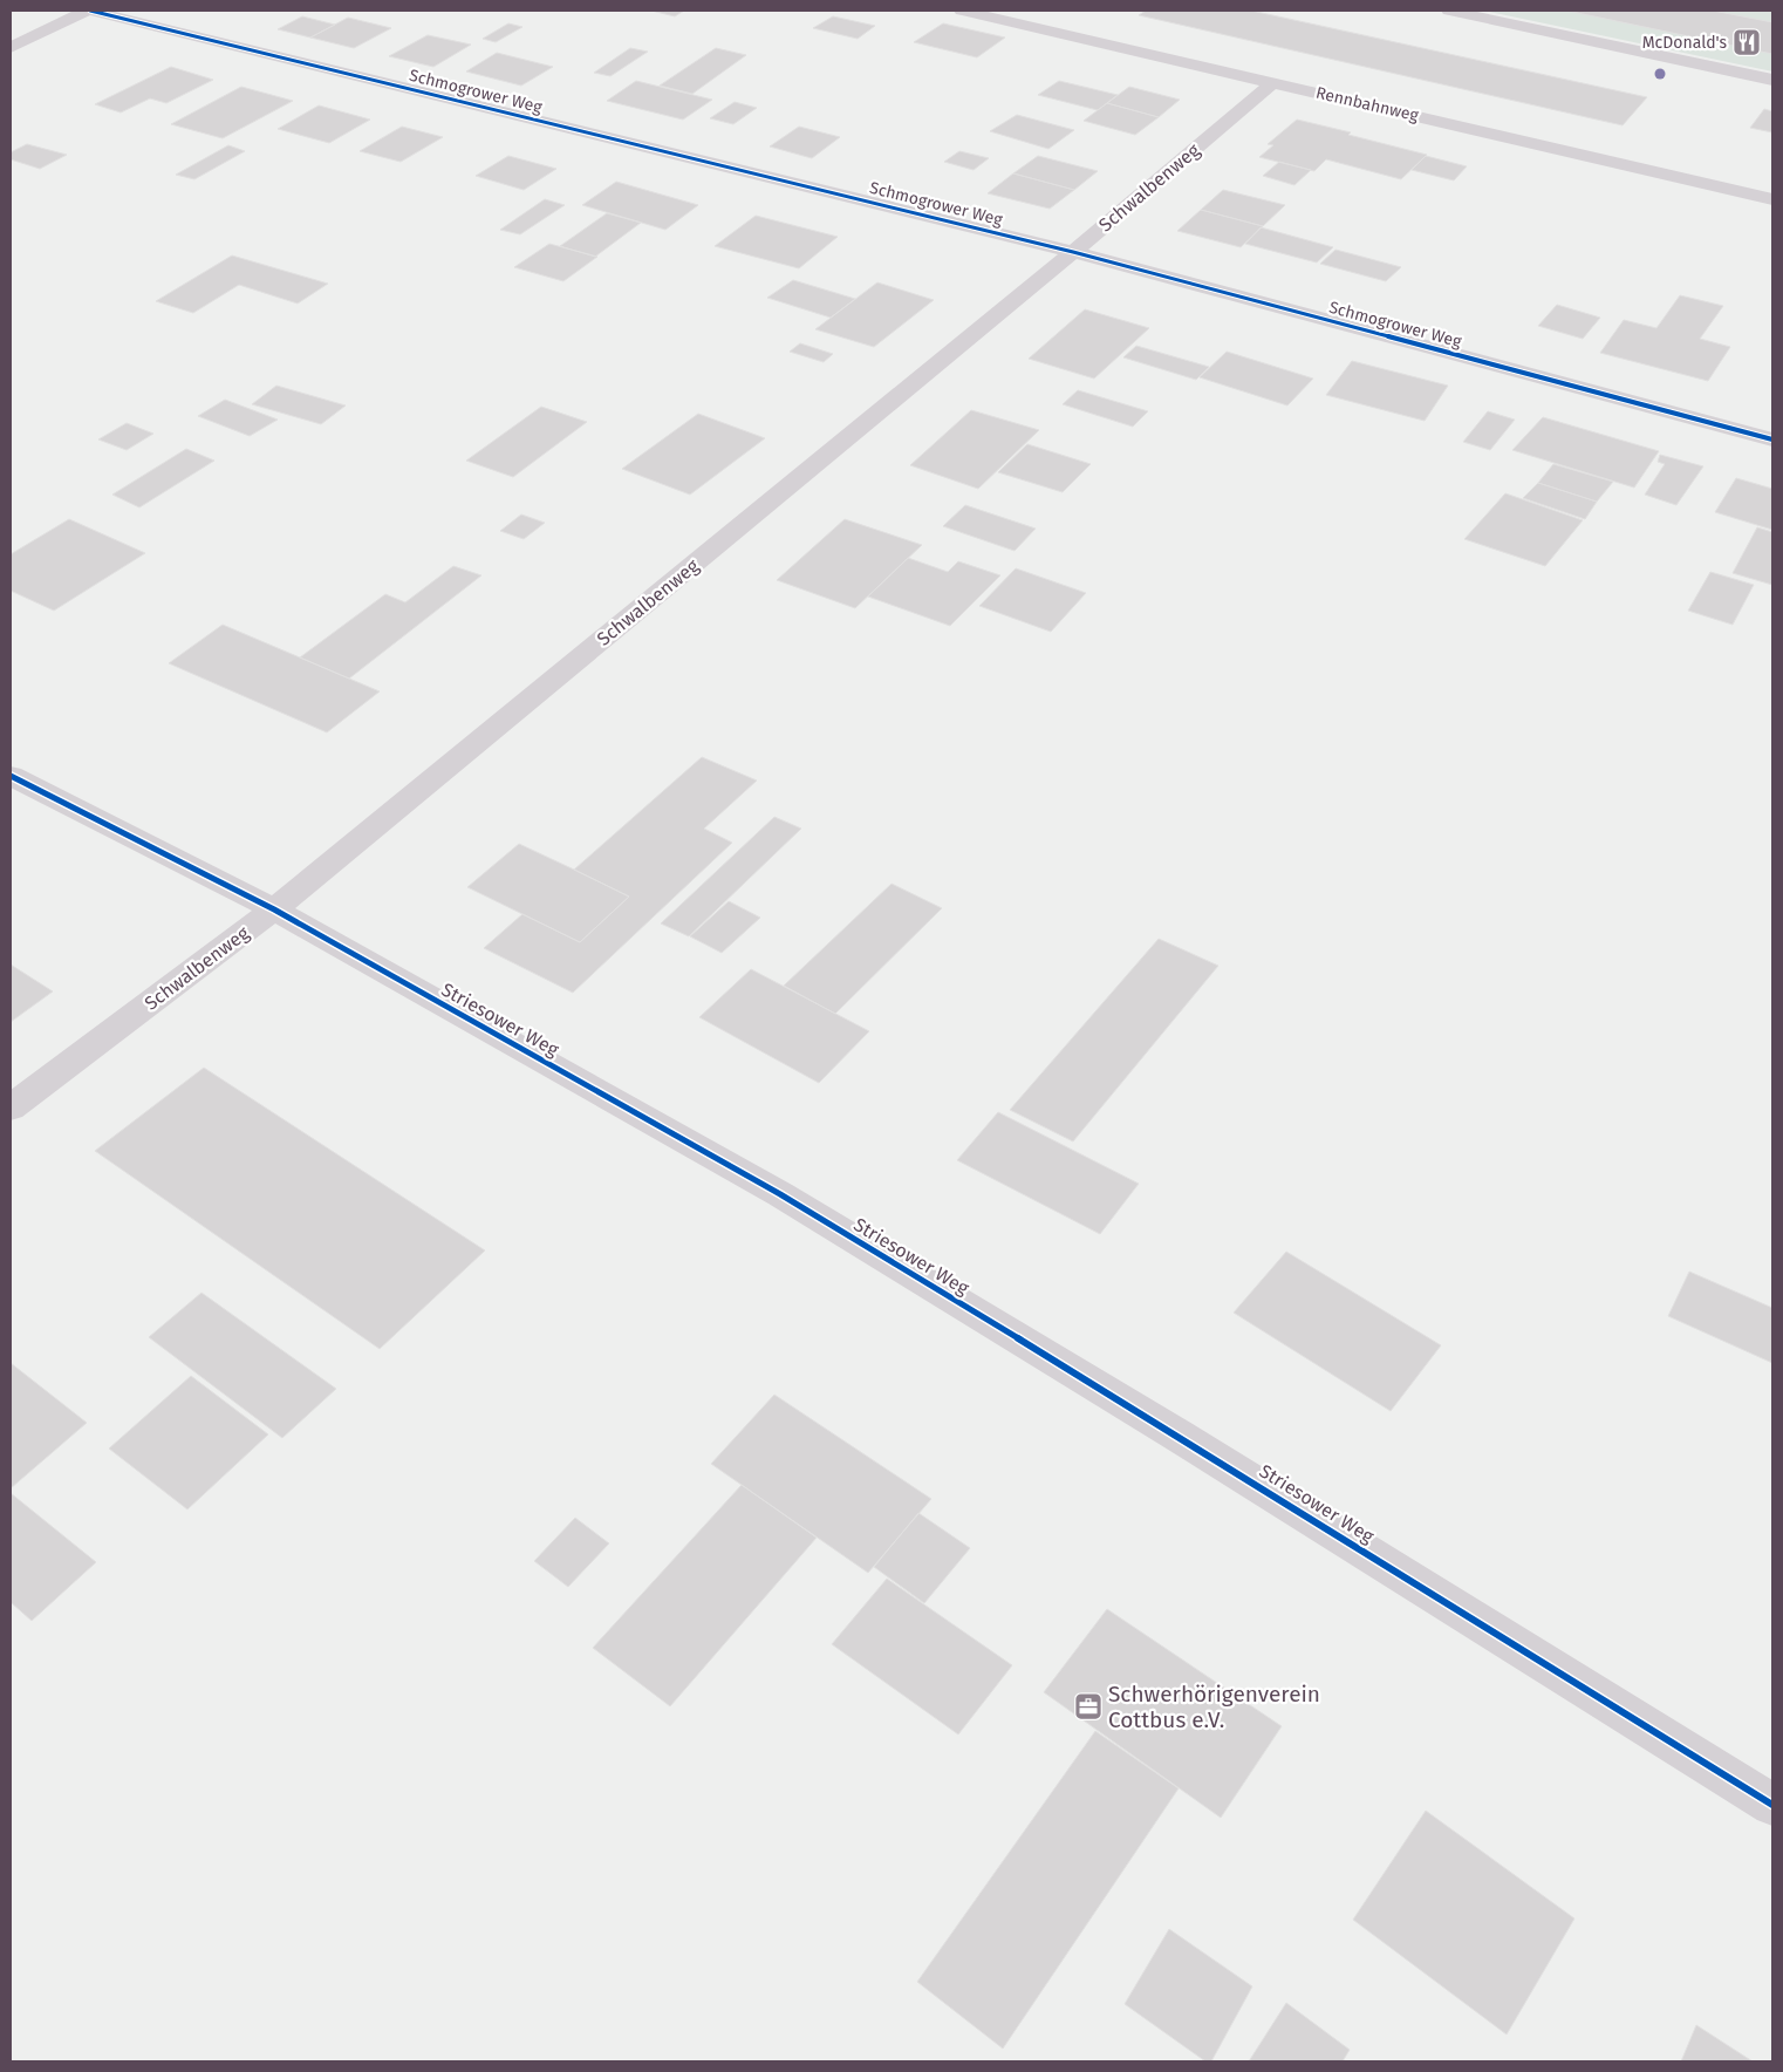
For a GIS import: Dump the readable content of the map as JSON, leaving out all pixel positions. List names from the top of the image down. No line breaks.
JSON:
{"streets":{"street":["Schmogrower Weg","Rennbahnweg","Schwalbenweg","Striesower Weg"]},"crossings":[["Schmogrower Weg","Schwalbenweg"],["Rennbahnweg","Schwalbenweg"],["Schwalbenweg","Striesower Weg"]],"places":{"restaurant":["McDonald's"],"office":["Schwerhörigenverein Cottbus e.V."]}}
